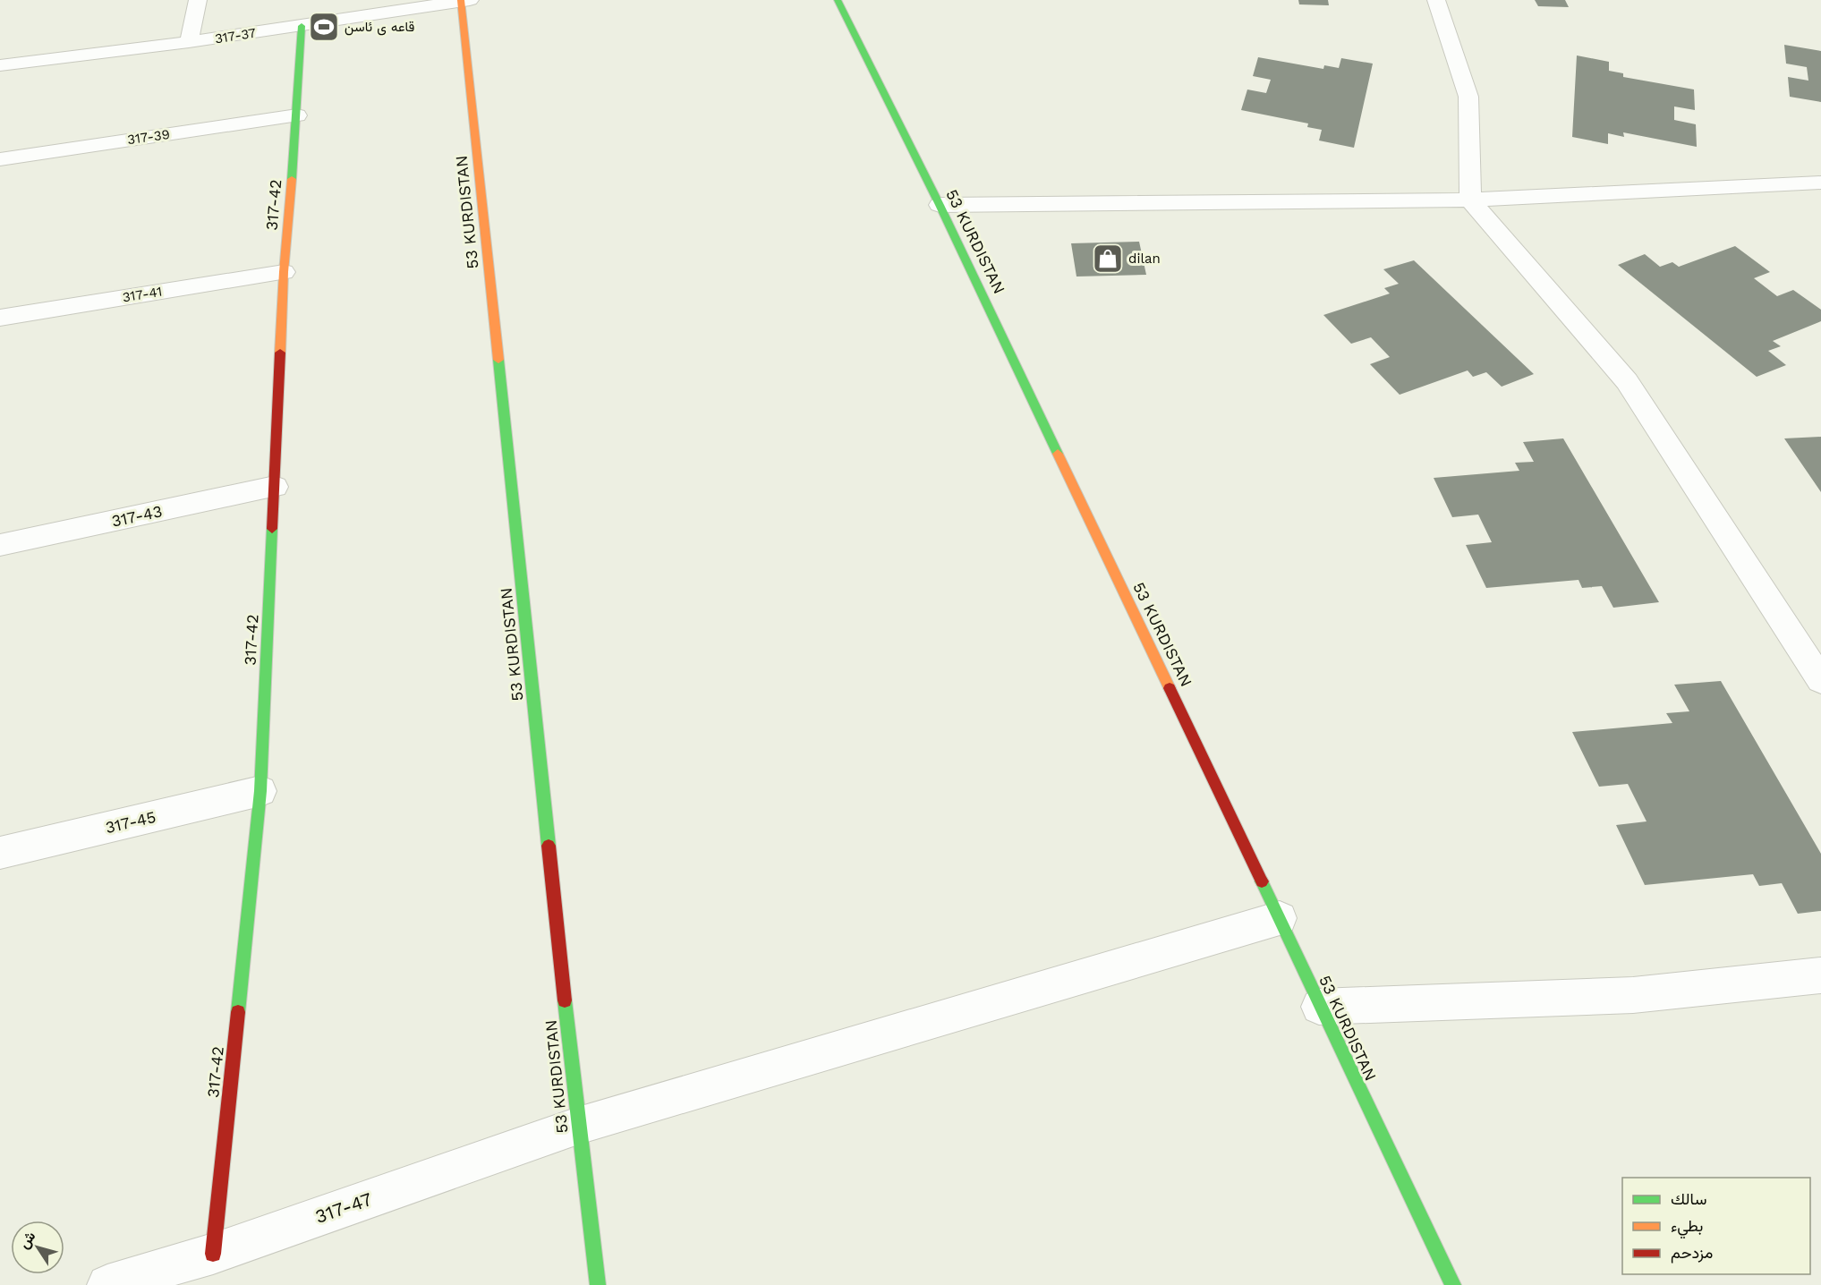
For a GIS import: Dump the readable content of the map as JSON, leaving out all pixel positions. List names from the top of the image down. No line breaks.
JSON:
{"streets":{"main road":["317-42","53 KURDISTAN"],"street":["317-37","317-39","317-41","317-43","317-45","317-47"]},"crossings":[["317-37","317-42"],["317-37","53 KURDISTAN"],["317-39","317-42"],["317-42","317-41"],["317-42","317-43"],["317-42","317-45"],["317-42","317-47"],["53 KURDISTAN","317-47"]],"places":{"sports":["قاعه ى ئاسن"],"shop":["dilan"]},"legend":["سالك","بطيء","مزدحم"],"north":"top left"}
